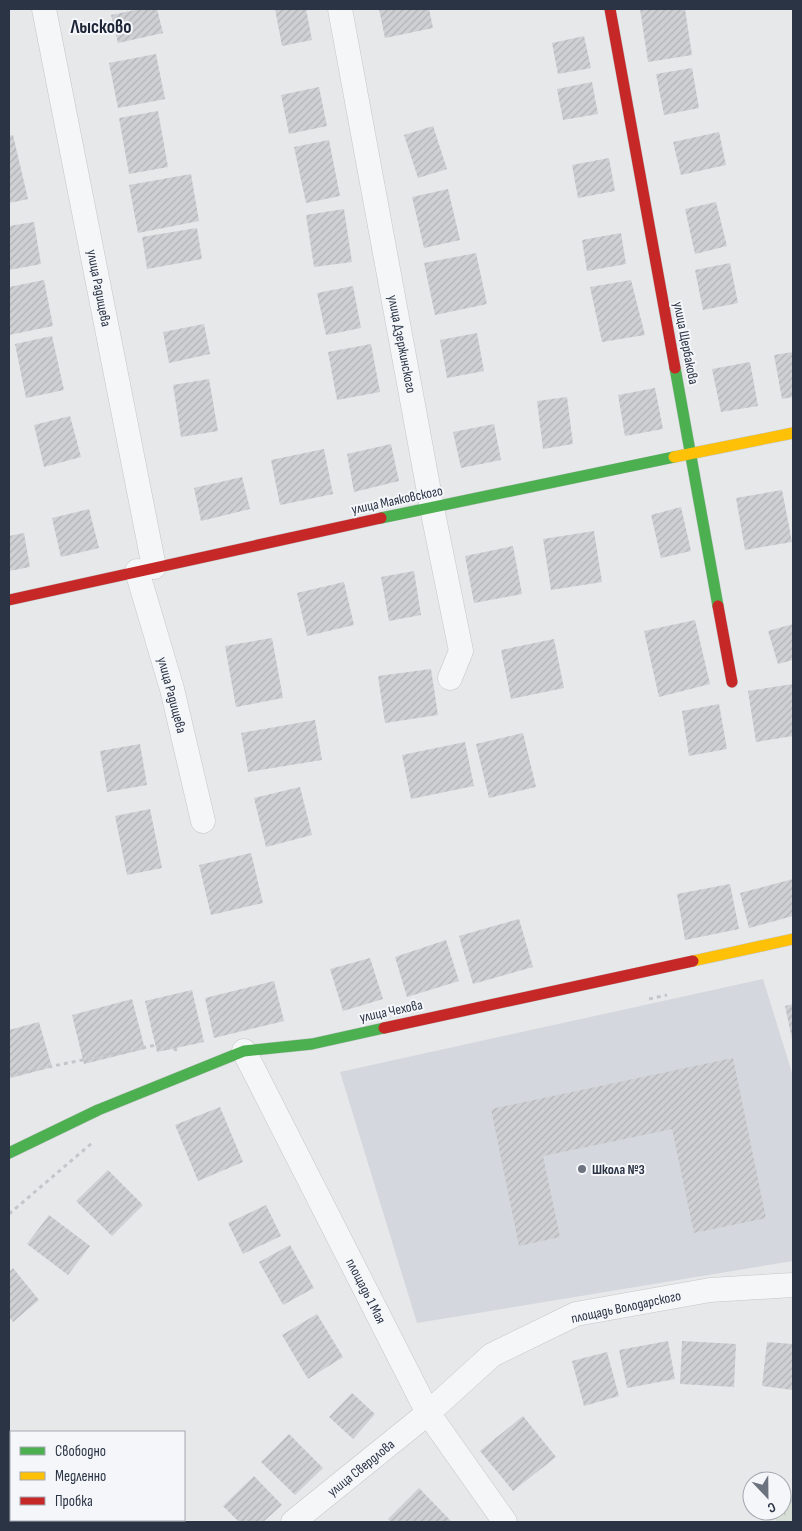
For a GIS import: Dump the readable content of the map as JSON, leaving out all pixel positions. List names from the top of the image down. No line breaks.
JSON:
{"streets":{"street":["улица Радищева","улица Щербакова","улица Дзержинского","улица Маяковского","улица Чехова","площадь 1 Мая","площадь Володарского","улица Свердлова"]},"crossings":[["улица Радищева","улица Маяковского"],["улица Щербакова","улица Маяковского"],["улица Дзержинского","улица Маяковского"],["улица Чехова","площадь 1 Мая"],["площадь 1 Мая","площадь Володарского"],["площадь 1 Мая","улица Свердлова"],["площадь Володарского","улица Свердлова"]],"districts":["Лысково"],"places":["Школа №3"],"legend":["Свободно","Медленно","Пробка"],"north":"bottom"}
